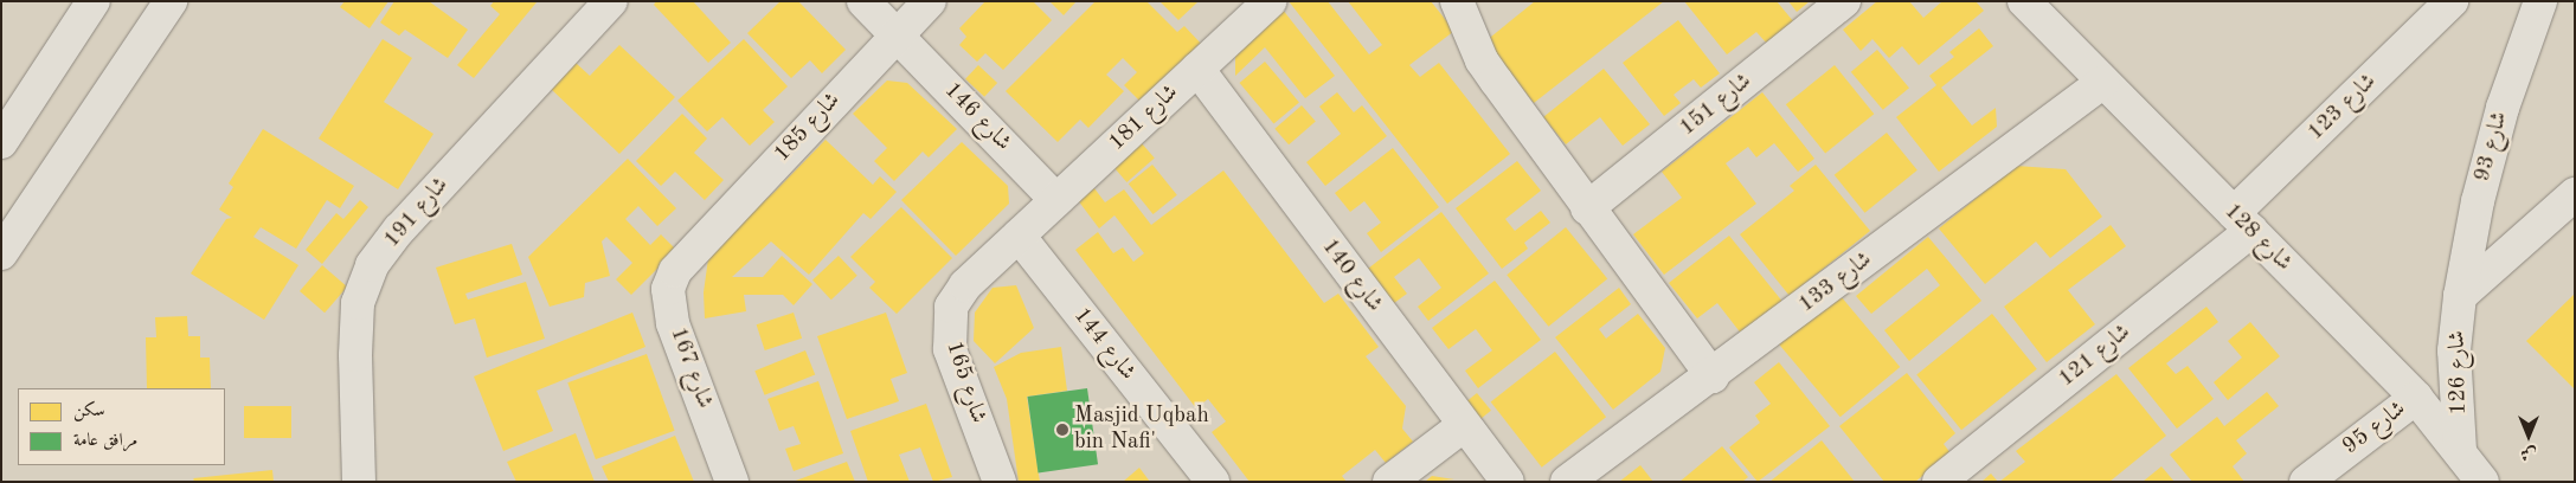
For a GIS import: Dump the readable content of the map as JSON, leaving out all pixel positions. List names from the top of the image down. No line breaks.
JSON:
{"streets":{"street":["شارع 151","شارع 123","شارع 146","شارع 181","شارع 185","شارع 93","شارع 191","شارع 128","شارع 140","شارع 133","شارع 144","شارع 121","شارع 167","شارع 126","شارع 165","شارع 95"]},"crossings":[["شارع 123","شارع 128"],["شارع 123","شارع 121"],["شارع 146","شارع 181"],["شارع 146","شارع 185"],["شارع 181","شارع 140"],["شارع 181","شارع 144"],["شارع 181","شارع 165"],["شارع 185","شارع 167"],["شارع 93","شارع 126"],["شارع 128","شارع 133"],["شارع 128","شارع 121"],["شارع 128","شارع 126"],["شارع 128","شارع 95"],["شارع 144","شارع 165"]],"places":["Masjid Uqbah bin Nafi'"],"legend":["سكن","مرافق عامة"],"north":"bottom"}
